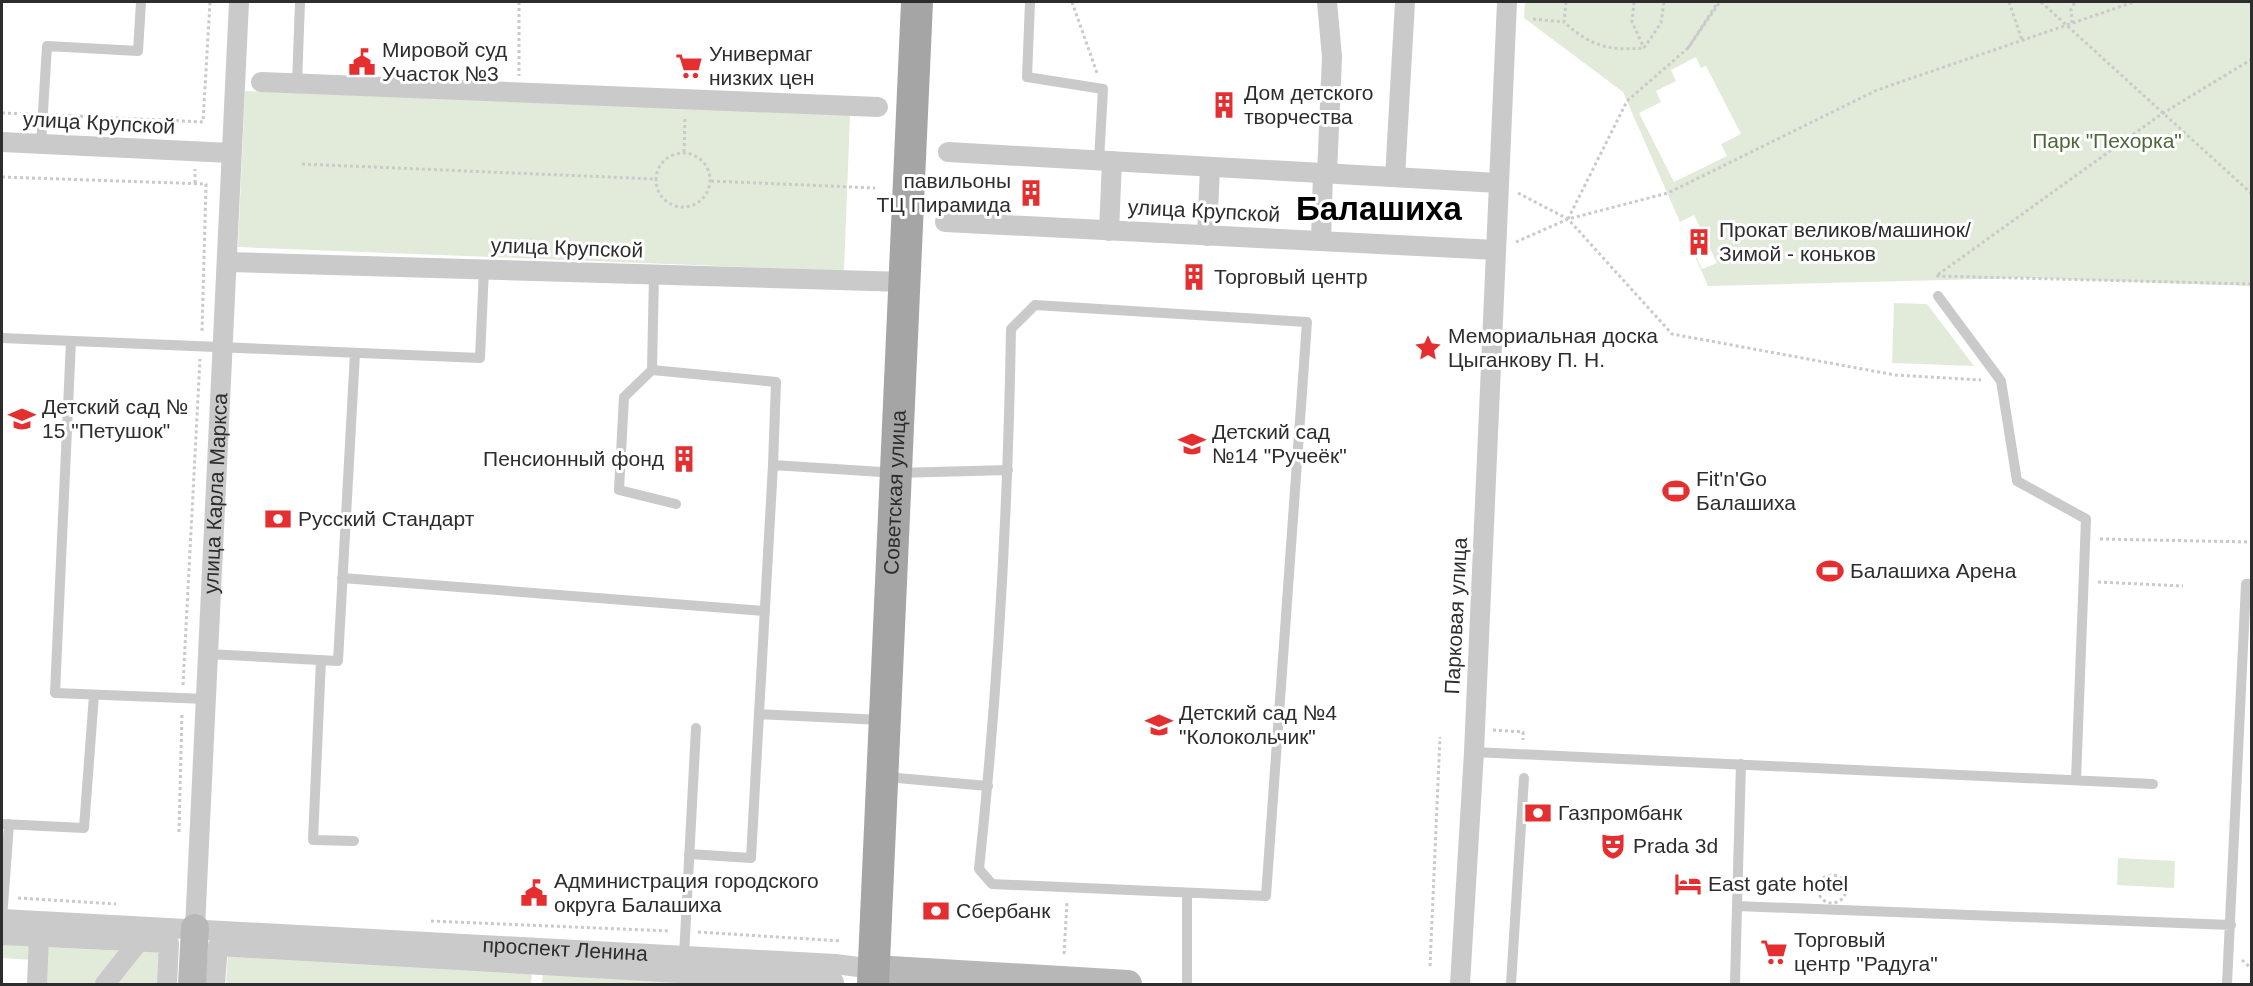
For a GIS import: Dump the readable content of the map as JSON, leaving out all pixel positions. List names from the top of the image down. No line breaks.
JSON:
{"streets":{"main road":["улица Карла Маркса","Советская улица","проспект Ленина"],"street":["улица Крупской","Парковая улица"]},"crossings":[["улица Крупской","улица Карла Маркса"],["улица Крупской","Советская улица"],["улица Крупской","Парковая улица"],["улица Карла Маркса","проспект Ленина"],["Советская улица","проспект Ленина"]],"districts":["Балашиха"],"parks":["Парк \"Пехорка\""],"places":{"public building":["Мировой суд Участок №3","Администрация городского округа Балашиха"],"supermarket":["Универмаг низких цен","Торговый центр \"Радуга\""],"building":["Дом детского творчества","павильоны ТЦ Пирамида","Прокат великов/машинок/ Зимой - коньков","Торговый центр","Пенсионный фонд"],"place":["Мемориальная доска Цыганкову П. Н."],"school or university":["Детский сад № 15 \"Петушок\"","Детский сад №14 \"Ручеёк\"","Детский сад №4 \"Колокольчик\""],"sports":["Fit'n'Go Балашиха","Балашиха Арена"],"bank":["Русский Стандарт","Газпромбанк","Сбербанк"],"theatre":["Prada 3d"],"hotel":["East gate hotel"]}}
